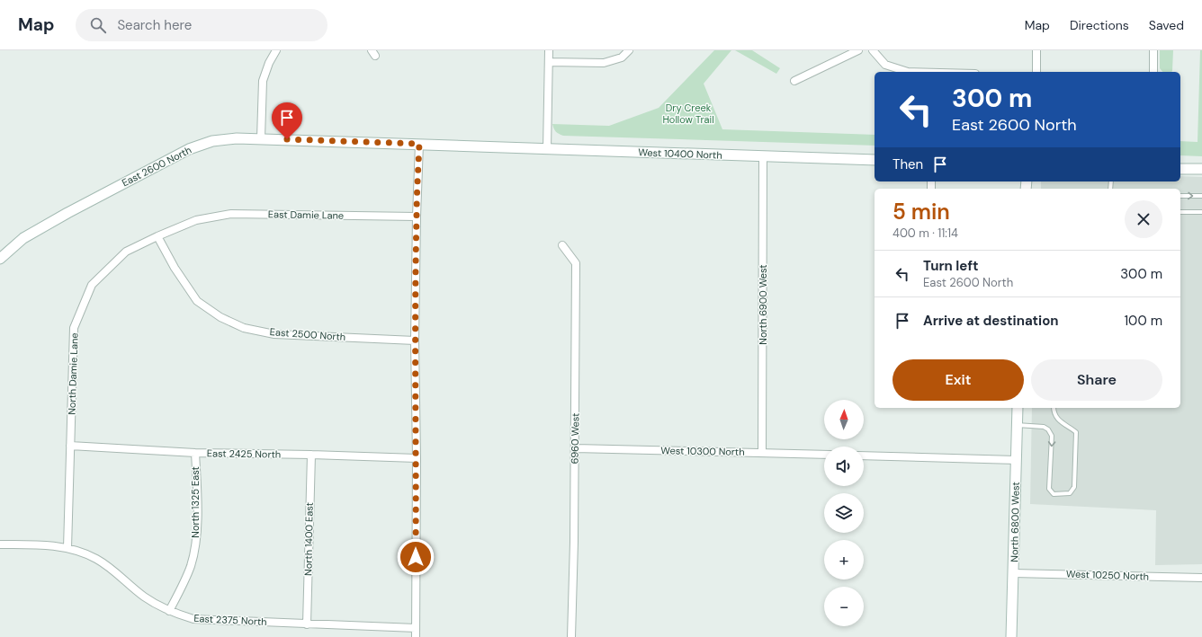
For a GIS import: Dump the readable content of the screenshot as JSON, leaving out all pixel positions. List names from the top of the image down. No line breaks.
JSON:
{"streets":{"street":["West 10400 North","East 2600 North","East Damie Lane","North 6900 West","East 2500 North","North Damie Lane","6960 West","West 10300 North","East 2425 North","North 1325 East","North 6800 West","North 1400 East","West 10250 North","East 2375 North"]},"crossings":[["West 10400 North","East 2600 North"],["West 10400 North","North 6900 West"],["East Damie Lane","North Damie Lane"],["North 6900 West","West 10300 North"],["East 2500 North","North Damie Lane"],["North Damie Lane","East 2425 North"],["North Damie Lane","East 2375 North"],["6960 West","West 10300 North"],["East 2425 North","North 1325 East"],["East 2425 North","North 1400 East"],["North 1325 East","East 2375 North"],["North 6800 West","West 10250 North"],["North 1400 East","East 2375 North"]],"parks":["Dry Creek Hollow Trail"],"north":"top","page":{"header":"Map","search":"Search here","nav":["Map","Directions","Saved"],"turn":["300 m","East 2600 North"],"then":"Then","heading":["5 min","400 m · 11:14"],"list":[{"name":"Turn left","note":"East 2600 North","value":"300 m"},{"name":"Arrive at destination","value":"100 m"}],"buttons":["Exit","Share"],"map_buttons":["+","−"]}}
